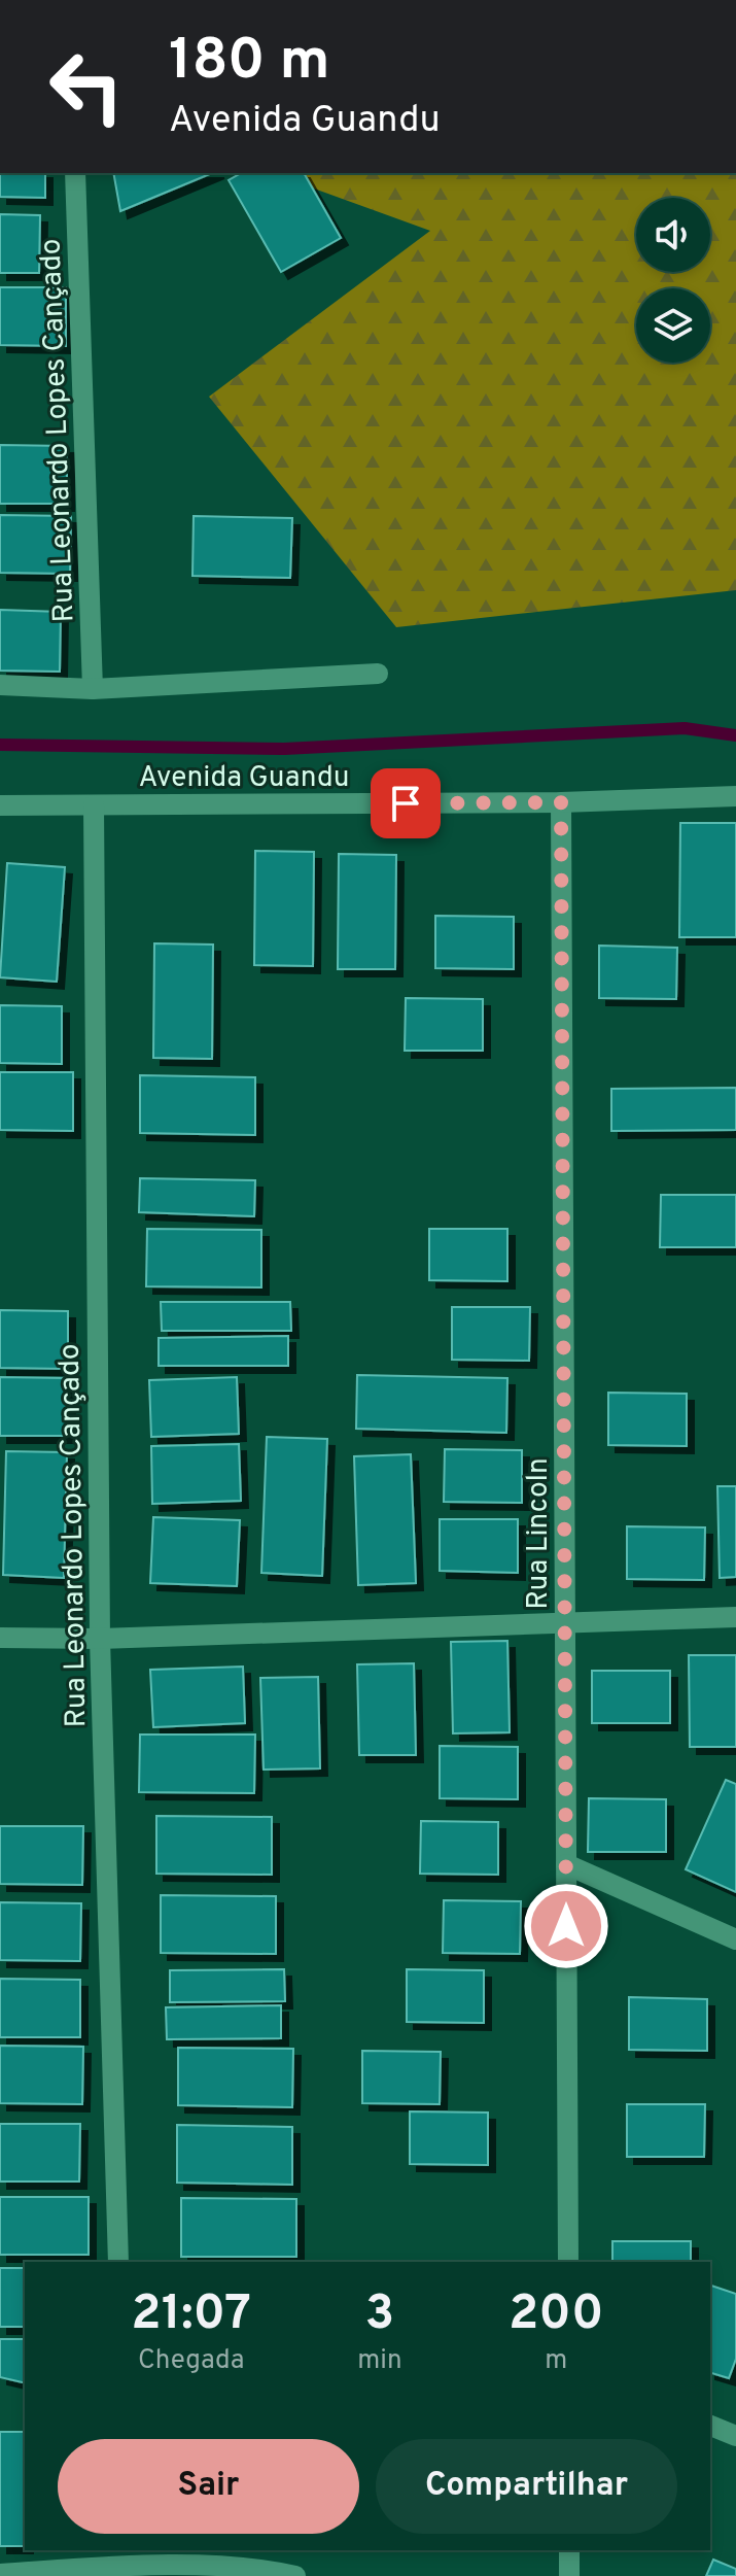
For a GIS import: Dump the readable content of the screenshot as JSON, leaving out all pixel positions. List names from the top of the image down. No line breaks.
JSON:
{"streets":{"street":["Rua Leonardo Lopes Cançado","Avenida Guandu","Rua Lincoln"]},"crossings":[["Rua Leonardo Lopes Cançado","Avenida Guandu"],["Avenida Guandu","Rua Lincoln"]],"page":{"turn":["180 m","Avenida Guandu"],"eta":["21:07","Chegada","3","min","200","m"],"buttons":["Sair","Compartilhar"]}}
